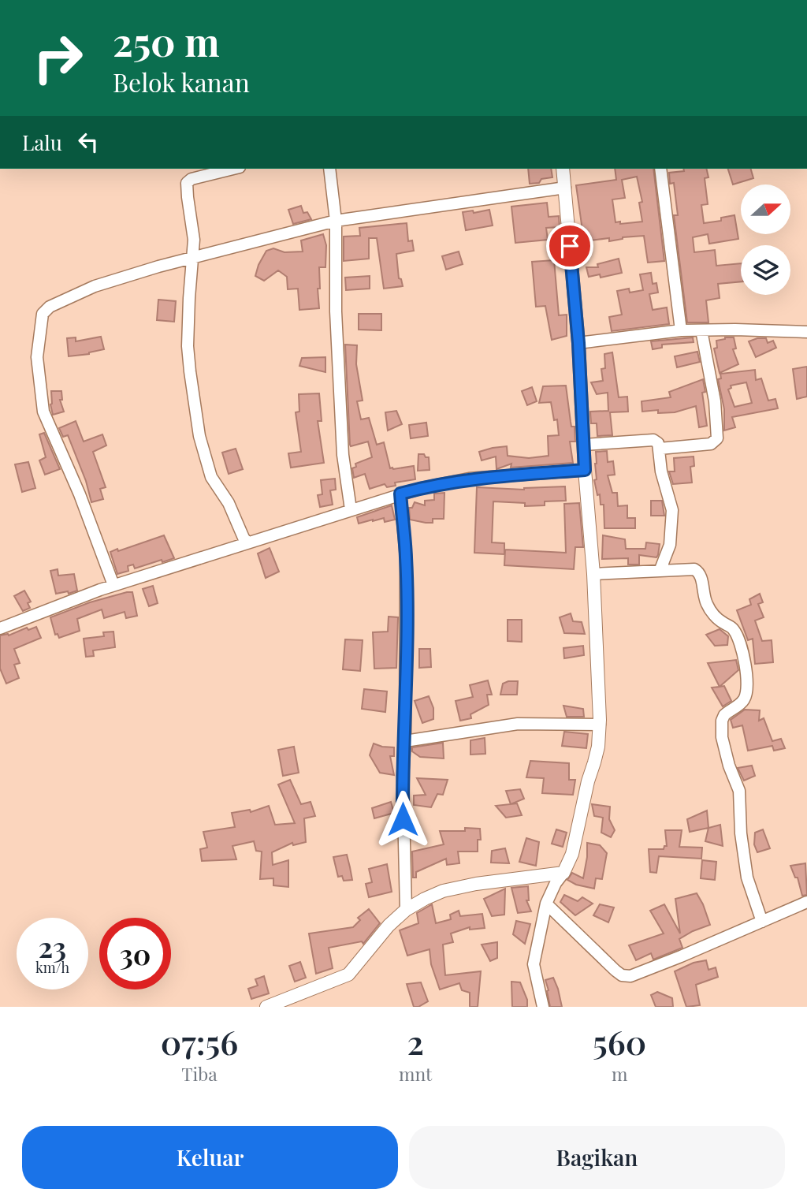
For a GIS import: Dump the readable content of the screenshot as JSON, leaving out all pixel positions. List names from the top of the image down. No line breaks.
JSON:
{"north":"right","page":{"turn":["250 m","Belok kanan"],"then":"Lalu","speed":"23 km/h","limit":"30","eta":["07:56","Tiba","2","mnt","560","m"],"buttons":["Keluar","Bagikan"]}}
